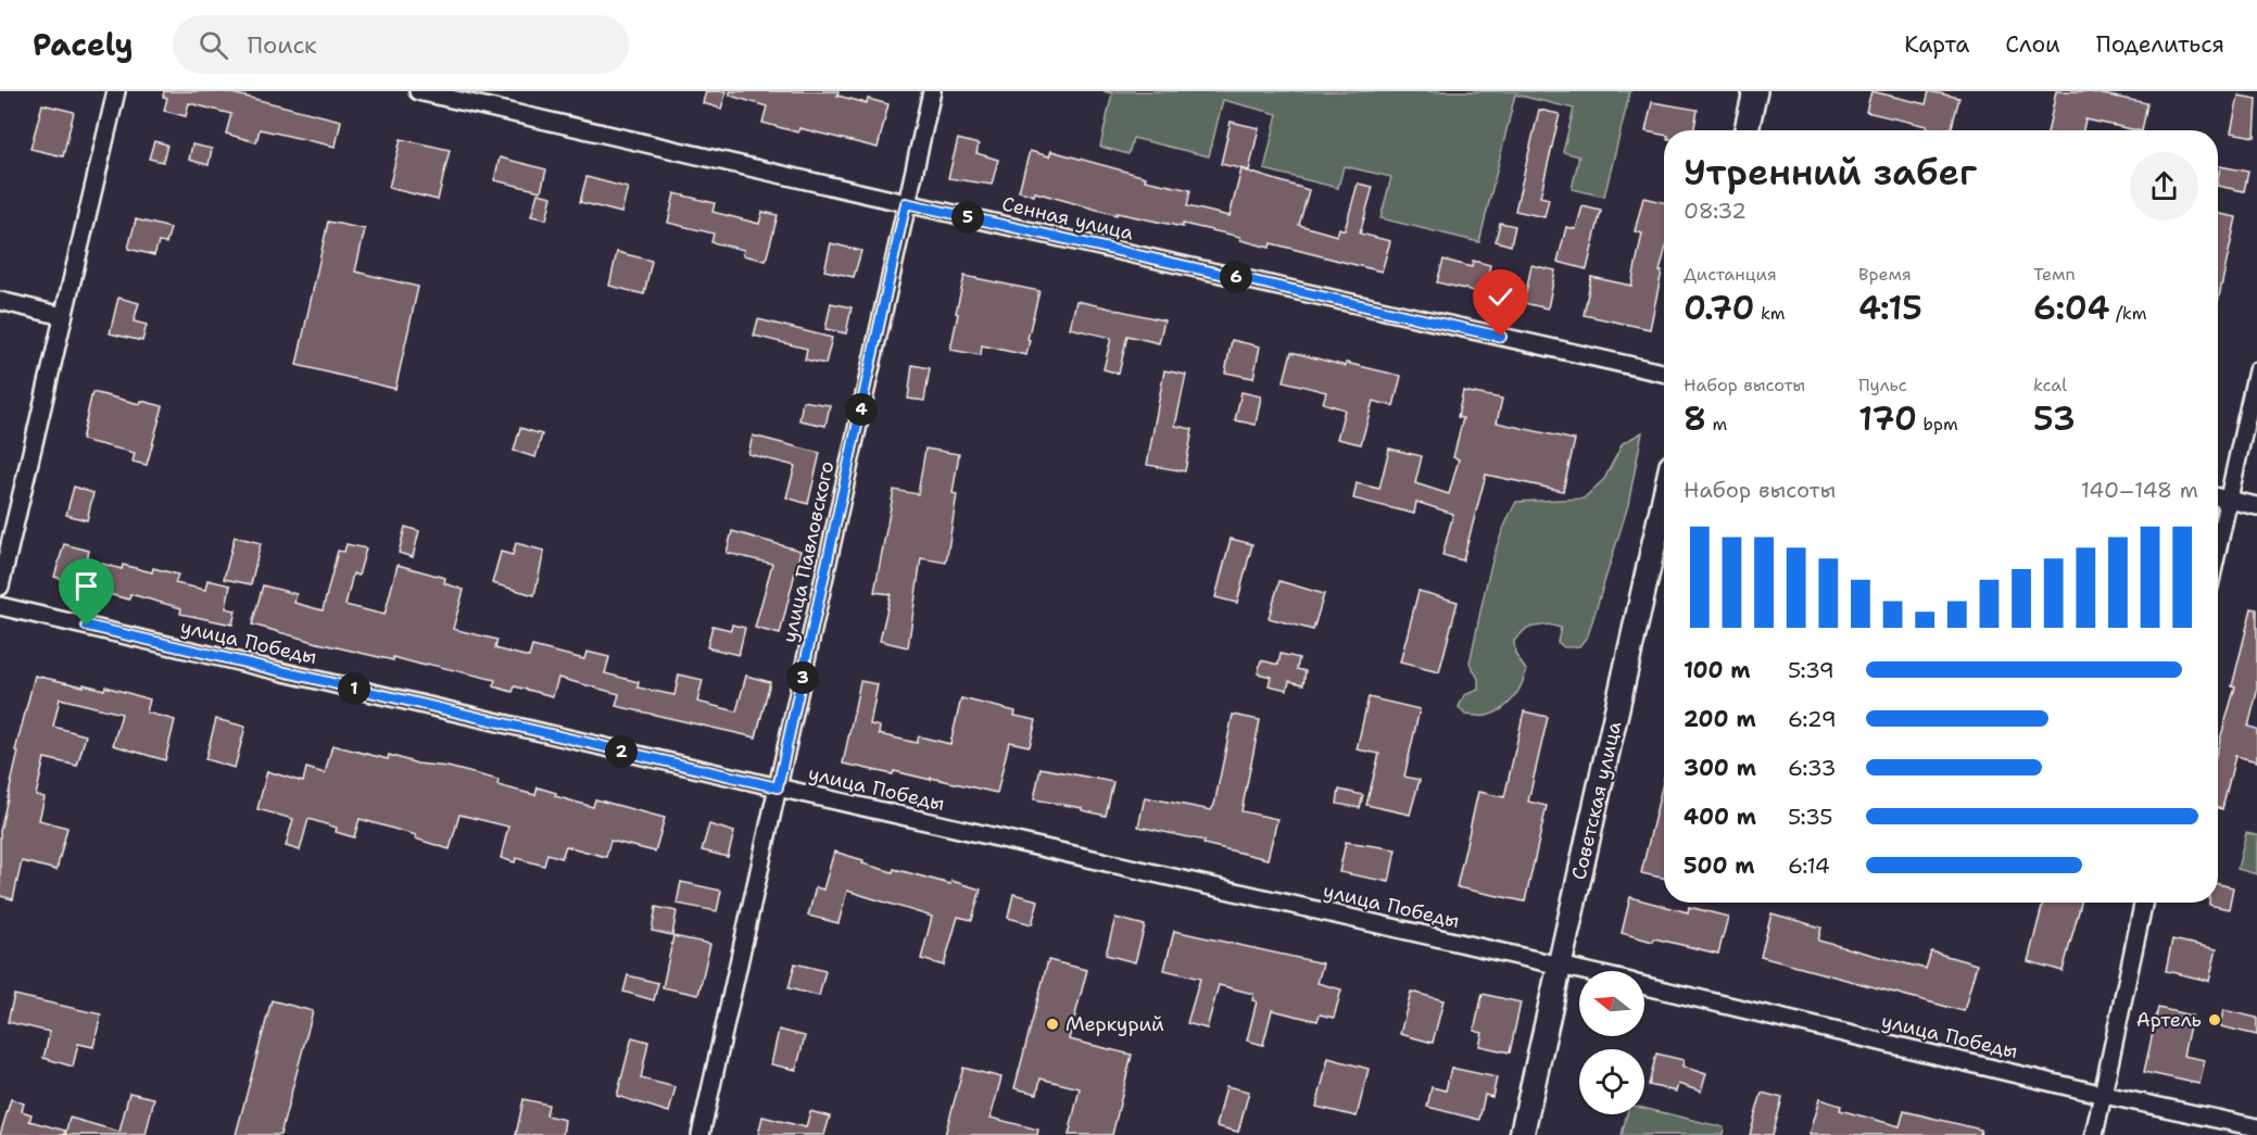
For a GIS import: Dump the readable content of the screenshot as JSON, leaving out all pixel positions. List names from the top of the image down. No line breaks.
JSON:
{"streets":{"street":["Сенная улица","улица Павловского","улица Победы","Советская улица"]},"crossings":[["Сенная улица","улица Павловского"],["улица Павловского","улица Победы"],["улица Победы","Советская улица"]],"places":["Артель","Меркурий"],"north":"left","page":{"header":"Pacely","search":"Поиск","nav":["Карта","Слои","Поделиться"],"heading":["Утренний забег","08:32"],"pins":["5","6","4","3","1","2"],"stats":[["Дистанция","0.70 km"],["Время","4:15"],["Темп","6:04 /km"],["Набор высоты","8 m"],["Пульс","170 bpm"],["kcal","53"]],"chart":["Набор высоты","140–148 m"],"list":[{"name":"100 m","note":"5:39"},{"name":"200 m","note":"6:29"},{"name":"300 m","note":"6:33"},{"name":"400 m","note":"5:35"},{"name":"500 m","note":"6:14"}]}}
